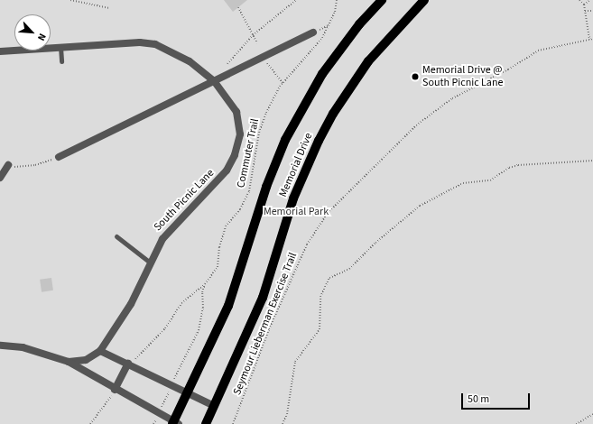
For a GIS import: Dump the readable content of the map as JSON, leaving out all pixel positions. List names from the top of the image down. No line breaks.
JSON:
{"streets":{"main road":["Memorial Drive"],"street":["South Picnic Lane"],"path":["Commuter Trail","Seymour Lieberman Exercise Trail"]},"crossings":[["Memorial Drive","South Picnic Lane"]],"parks":["Memorial Park"],"places":["Memorial Drive @ South Picnic Lane"],"scale_bar":"50 m","north":"bottom right"}
